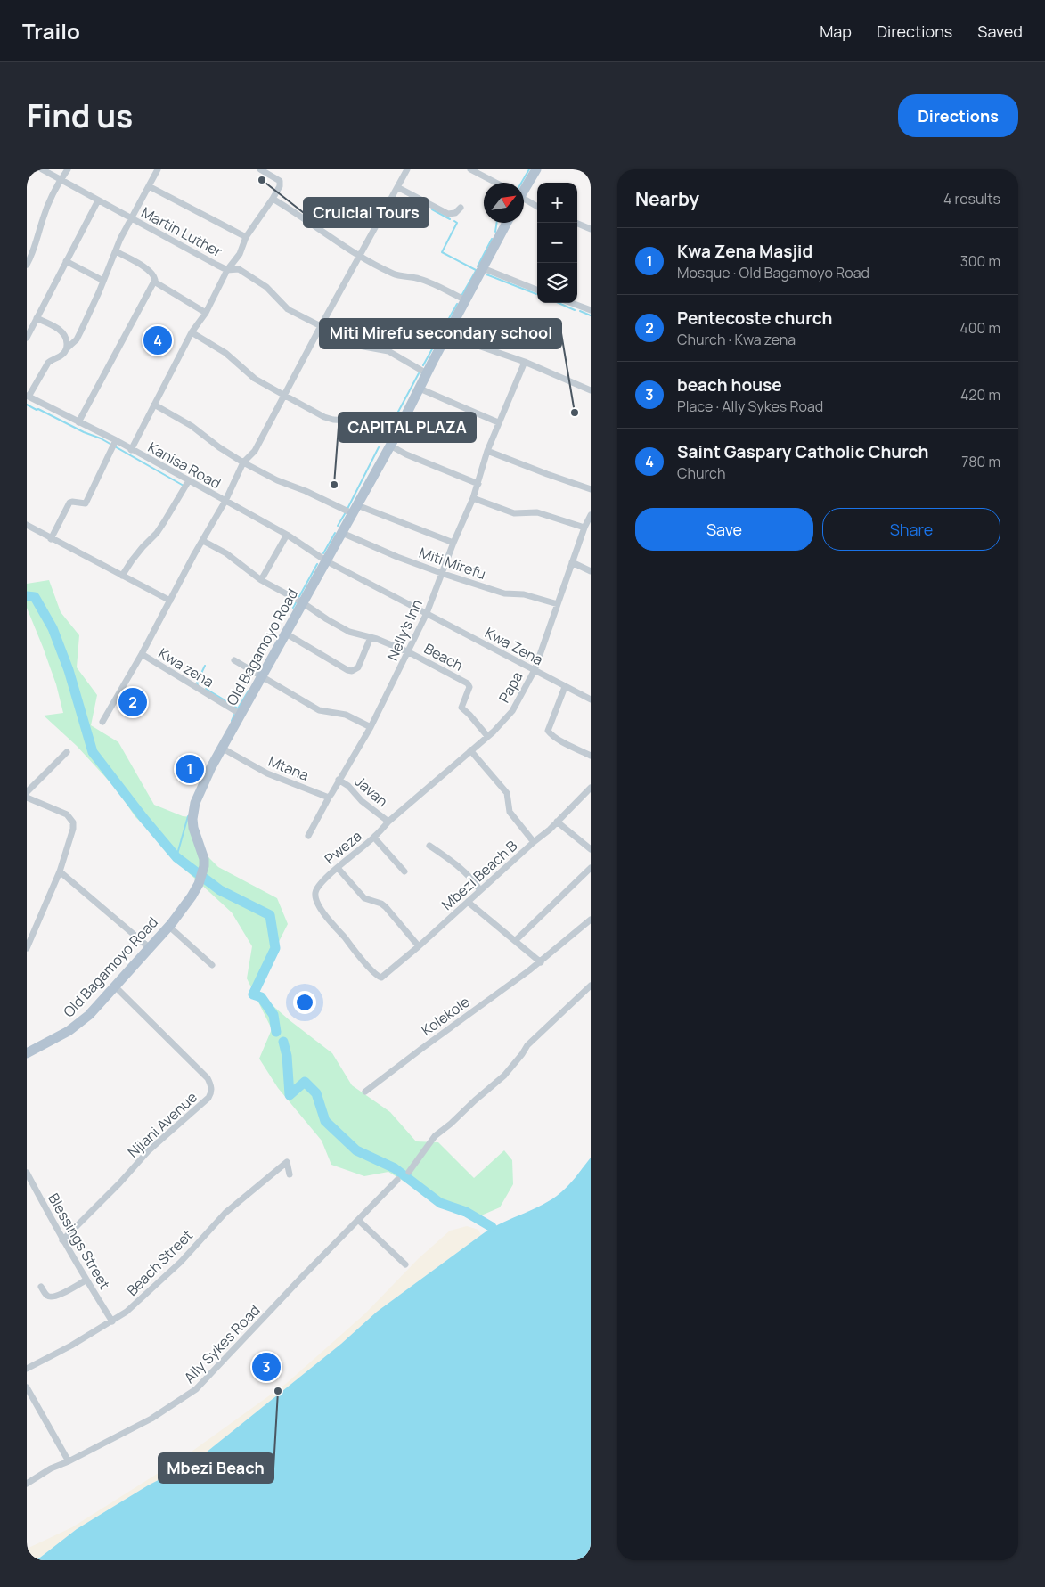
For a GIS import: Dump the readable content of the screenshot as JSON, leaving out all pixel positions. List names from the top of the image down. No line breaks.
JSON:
{"streets":{"main road":["Old Bagamoyo Road"],"street":["Martin Luther","Kanisa Road","Miti Mirefu","Nelly's Inn","Kwa Zena","Beach","Kwa zena","Papa","Mtana","Javan","Pweza","Mbezi Beach B","Kolekole","Njiani Avenue","Blessings Street","Beach Street","Ally Sykes Road"]},"crossings":[["Martin Luther","Old Bagamoyo Road"],["Kanisa Road","Old Bagamoyo Road"],["Miti Mirefu","Nelly's Inn"],["Miti Mirefu","Old Bagamoyo Road"],["Miti Mirefu","Papa"],["Nelly's Inn","Kwa Zena"],["Nelly's Inn","Beach"],["Nelly's Inn","Javan"],["Kwa Zena","Papa"],["Old Bagamoyo Road","Beach"],["Old Bagamoyo Road","Kwa zena"],["Old Bagamoyo Road","Mtana"],["Old Bagamoyo Road","Njiani Avenue"],["Beach","Papa"],["Papa","Pweza"],["Javan","Pweza"],["Pweza","Mbezi Beach B"],["Njiani Avenue","Blessings Street"],["Blessings Street","Beach Street"]],"places":["Cruicial Tours","Miti Mirefu secondary school","CAPITAL PLAZA","Mbezi Beach"],"north":"top right","page":{"header":"Trailo","nav":["Map","Directions","Saved"],"title":"Find us","buttons":["Directions",["Save","Share"]],"heading":["Nearby","4 results"],"map_buttons":["+","−"],"list":[{"mark":"1","name":"Kwa Zena Masjid","note":"Mosque · Old Bagamoyo Road","value":"300 m"},{"mark":"2","name":"Pentecoste church","note":"Church · Kwa zena","value":"400 m"},{"mark":"3","name":"beach house","note":"Place · Ally Sykes Road","value":"420 m"},{"mark":"4","name":"Saint Gaspary Catholic Church","note":"Church","value":"780 m"}],"pins":["4","2","1","3"]}}
